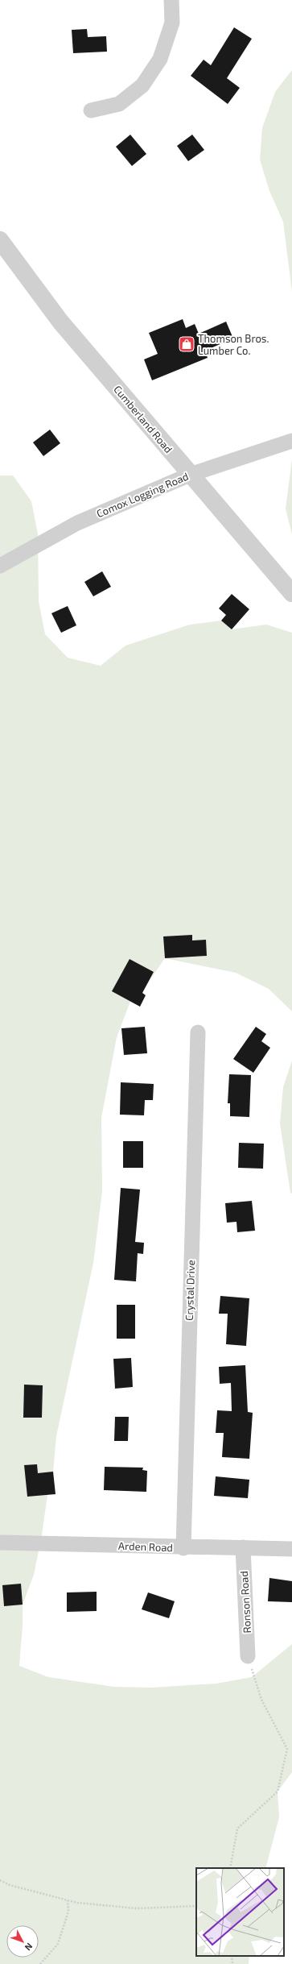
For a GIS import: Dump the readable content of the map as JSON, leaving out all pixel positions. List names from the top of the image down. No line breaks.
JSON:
{"streets":{"street":["Cumberland Road","Comox Logging Road","Crystal Drive","Arden Road","Ronson Road"]},"crossings":[["Cumberland Road","Comox Logging Road"],["Crystal Drive","Arden Road"],["Arden Road","Ronson Road"]],"places":{"shop":["Thomson Bros. Lumber Co."]},"north":"bottom right"}
